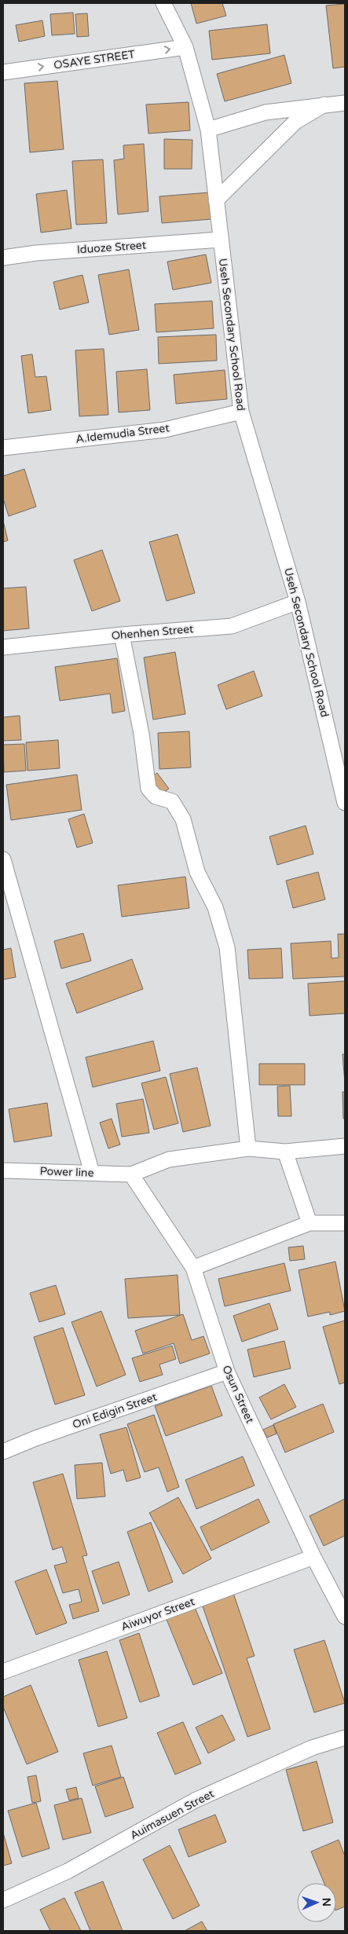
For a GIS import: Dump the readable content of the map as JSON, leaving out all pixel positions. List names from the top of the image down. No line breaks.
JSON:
{"streets":{"street":["OSAYE STREET","Iduoze Street","Useh Secondary School Road","A.Idemudia Street","Ohenhen Street","Power line","Osun Street","Oni Edigin Street","Aiwuyor Street","Auimasuen Street"]},"crossings":[["OSAYE STREET","Useh Secondary School Road"],["Iduoze Street","Useh Secondary School Road"],["Useh Secondary School Road","A.Idemudia Street"],["Useh Secondary School Road","Ohenhen Street"],["Power line","Osun Street"],["Osun Street","Oni Edigin Street"],["Osun Street","Aiwuyor Street"]],"one_way":["OSAYE STREET"],"north":"right"}
